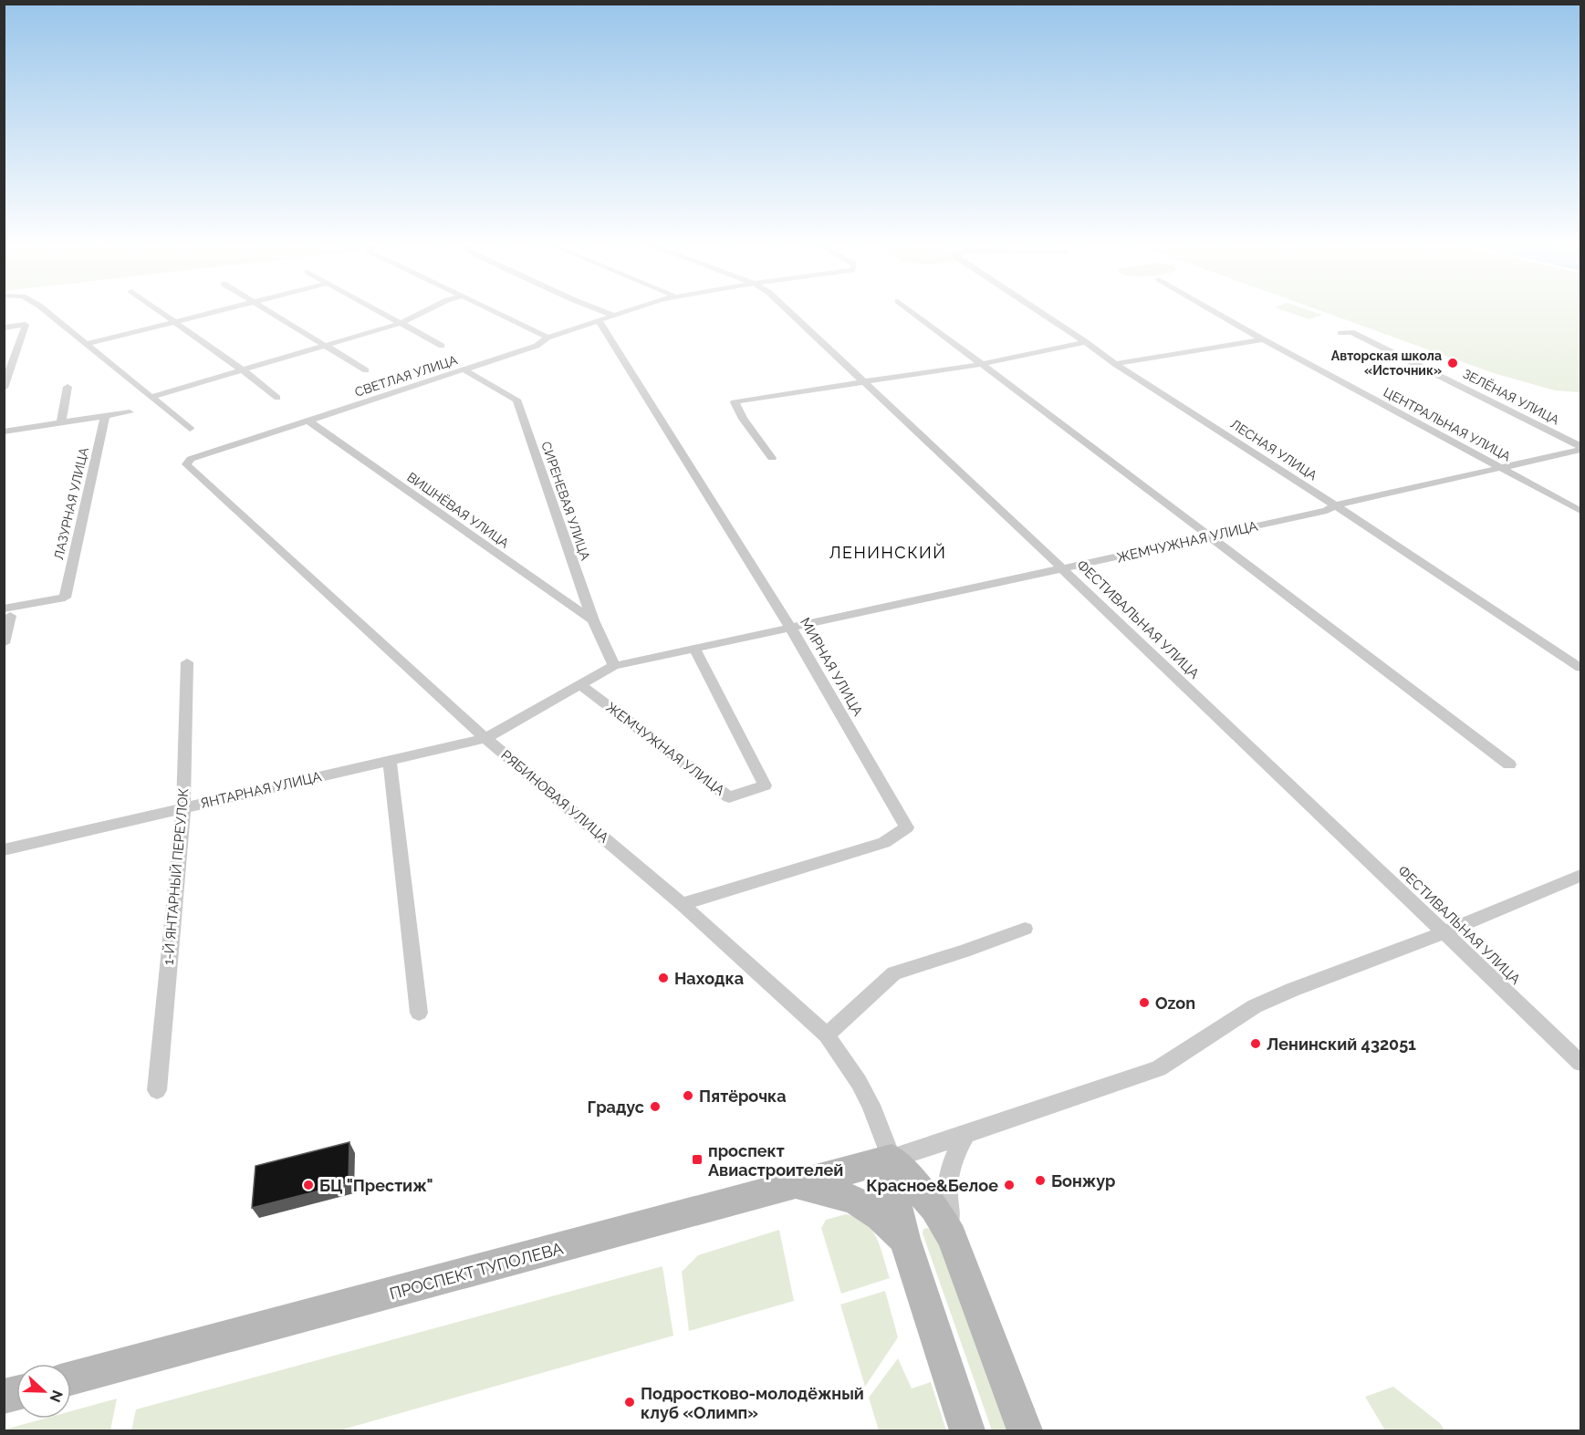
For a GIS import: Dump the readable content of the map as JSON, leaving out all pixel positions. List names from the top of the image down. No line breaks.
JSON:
{"streets":{"main road":["ПРОСПЕКТ ТУПОЛЕВА"],"street":["СВЕТЛАЯ УЛИЦА","ЗЕЛЁНАЯ УЛИЦА","ЦЕНТРАЛЬНАЯ УЛИЦА","ЛЕСНАЯ УЛИЦА","СИРЕНЕВАЯ УЛИЦА","ЛАЗУРНАЯ УЛИЦА","ВИШНЁВАЯ УЛИЦА","ЖЕМЧУЖНАЯ УЛИЦА","ФЕСТИВАЛЬНАЯ УЛИЦА","МИРНАЯ УЛИЦА","ЯНТАРНАЯ УЛИЦА","РЯБИНОВАЯ УЛИЦА","1-Й ЯНТАРНЫЙ ПЕРЕУЛОК"]},"crossings":[["СВЕТЛАЯ УЛИЦА","СИРЕНЕВАЯ УЛИЦА"],["СВЕТЛАЯ УЛИЦА","ВИШНЁВАЯ УЛИЦА"],["СВЕТЛАЯ УЛИЦА","МИРНАЯ УЛИЦА"],["СВЕТЛАЯ УЛИЦА","РЯБИНОВАЯ УЛИЦА"],["ЗЕЛЁНАЯ УЛИЦА","ЖЕМЧУЖНАЯ УЛИЦА"],["ЦЕНТРАЛЬНАЯ УЛИЦА","ЖЕМЧУЖНАЯ УЛИЦА"],["ЛЕСНАЯ УЛИЦА","ЖЕМЧУЖНАЯ УЛИЦА"],["СИРЕНЕВАЯ УЛИЦА","ВИШНЁВАЯ УЛИЦА"],["СИРЕНЕВАЯ УЛИЦА","ЖЕМЧУЖНАЯ УЛИЦА"],["ЖЕМЧУЖНАЯ УЛИЦА","ФЕСТИВАЛЬНАЯ УЛИЦА"],["ЖЕМЧУЖНАЯ УЛИЦА","МИРНАЯ УЛИЦА"],["ЖЕМЧУЖНАЯ УЛИЦА","ЯНТАРНАЯ УЛИЦА"],["МИРНАЯ УЛИЦА","РЯБИНОВАЯ УЛИЦА"],["ЯНТАРНАЯ УЛИЦА","РЯБИНОВАЯ УЛИЦА"],["ЯНТАРНАЯ УЛИЦА","1-Й ЯНТАРНЫЙ ПЕРЕУЛОК"],["РЯБИНОВАЯ УЛИЦА","ПРОСПЕКТ ТУПОЛЕВА"]],"districts":["ЛЕНИНСКИЙ"],"places":{"other":["Авторская школа «Источник»","Находка","Ozon","Ленинский 432051","Пятёрочка","Градус","Бонжур","БЦ \"Престиж\"","Красное&Белое","Подростково-молодёжный клуб «Олимп»"],"transit":["проспект Авиастроителей"]},"north":"right"}
